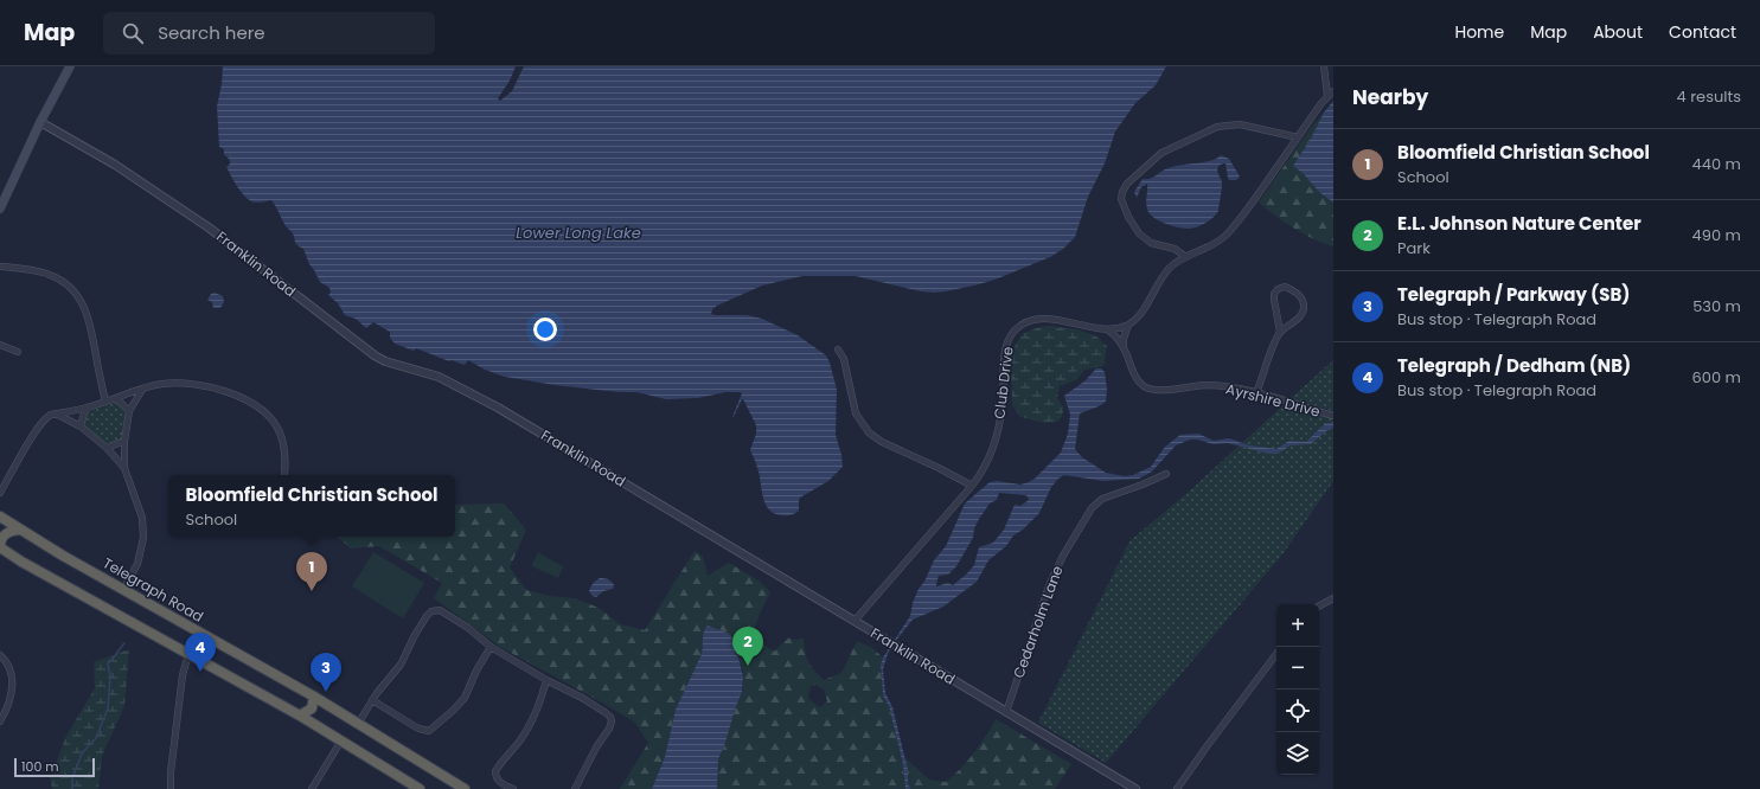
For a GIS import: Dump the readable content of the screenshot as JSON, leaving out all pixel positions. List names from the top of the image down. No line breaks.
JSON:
{"streets":{"highway":["Telegraph Road"],"street":["Franklin Road","Club Drive","Ayrshire Drive","Cedarholm Lane"]},"crossings":[["Franklin Road","Club Drive"],["Franklin Road","Cedarholm Lane"],["Club Drive","Ayrshire Drive"]],"water":["Lower Long Lake"],"scale_bar":"100 m","page":{"header":"Map","search":"Search here","nav":["Home","Map","About","Contact"],"heading":["Nearby","4 results"],"list":[{"mark":"1","name":"Bloomfield Christian School","note":"School","value":"440 m"},{"mark":"2","name":"E.L. Johnson Nature Center","note":"Park","value":"490 m"},{"mark":"3","name":"Telegraph / Parkway (SB)","note":"Bus stop · Telegraph Road","value":"530 m"},{"mark":"4","name":"Telegraph / Dedham (NB)","note":"Bus stop · Telegraph Road","value":"600 m"}],"popup":["Bloomfield Christian School","School"],"pins":["1","2","4","3"],"map_buttons":["+","−"],"scale":"100 m"}}
